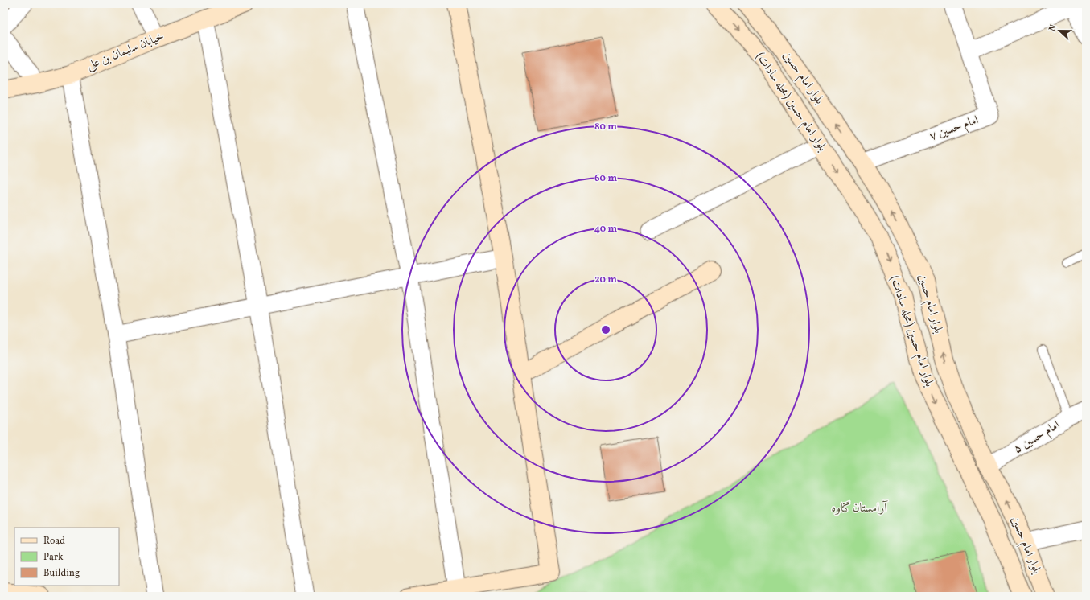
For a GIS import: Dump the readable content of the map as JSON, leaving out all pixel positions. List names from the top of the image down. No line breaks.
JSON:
{"streets":{"street":["خیابان سلیمان بن علی","بلوار امام حسین","بلوار امام حسین (محله سادات)","امام حسین ۷","امام حسین ۵"]},"crossings":[["بلوار امام حسین","امام حسین ۷"],["بلوار امام حسین","امام حسین ۵"]],"one_way":["بلوار امام حسین","بلوار امام حسین (محله سادات)"],"parks":["آرامستان گناوه"],"legend":["Road","Park","Building"],"north":"left","rings":["80 m","60 m","40 m","20 m"]}
